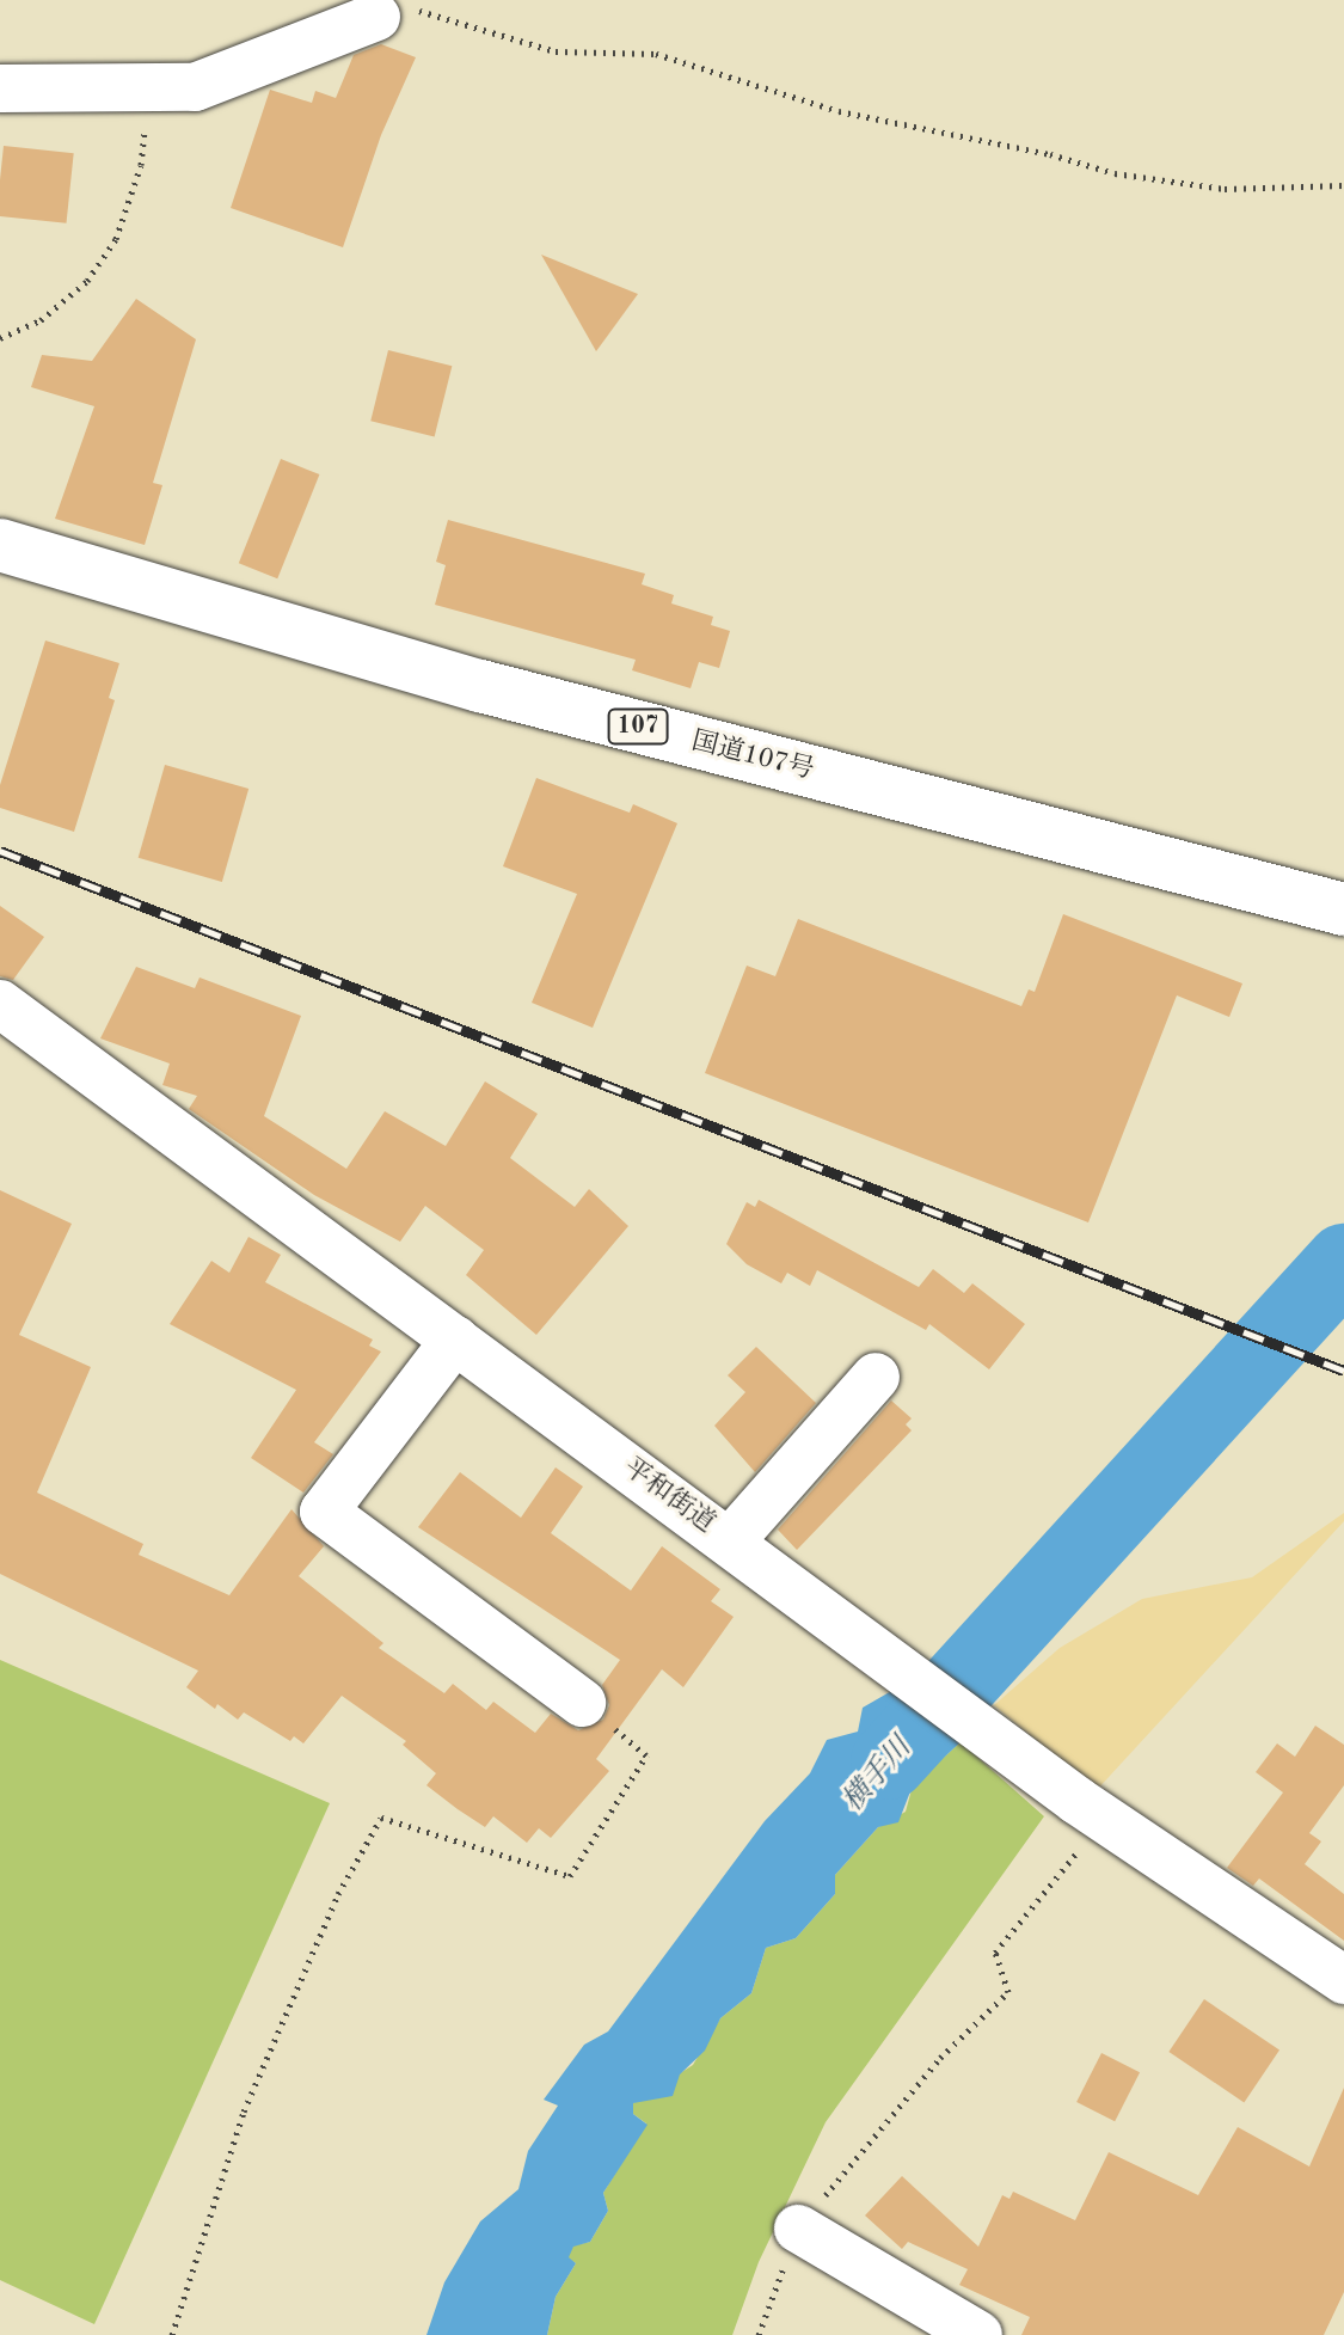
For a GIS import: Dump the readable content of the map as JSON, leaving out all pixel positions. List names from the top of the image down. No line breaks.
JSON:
{"streets":{"highway":["107","国道107号"],"street":["平和街道"]},"water":["横手川"]}
